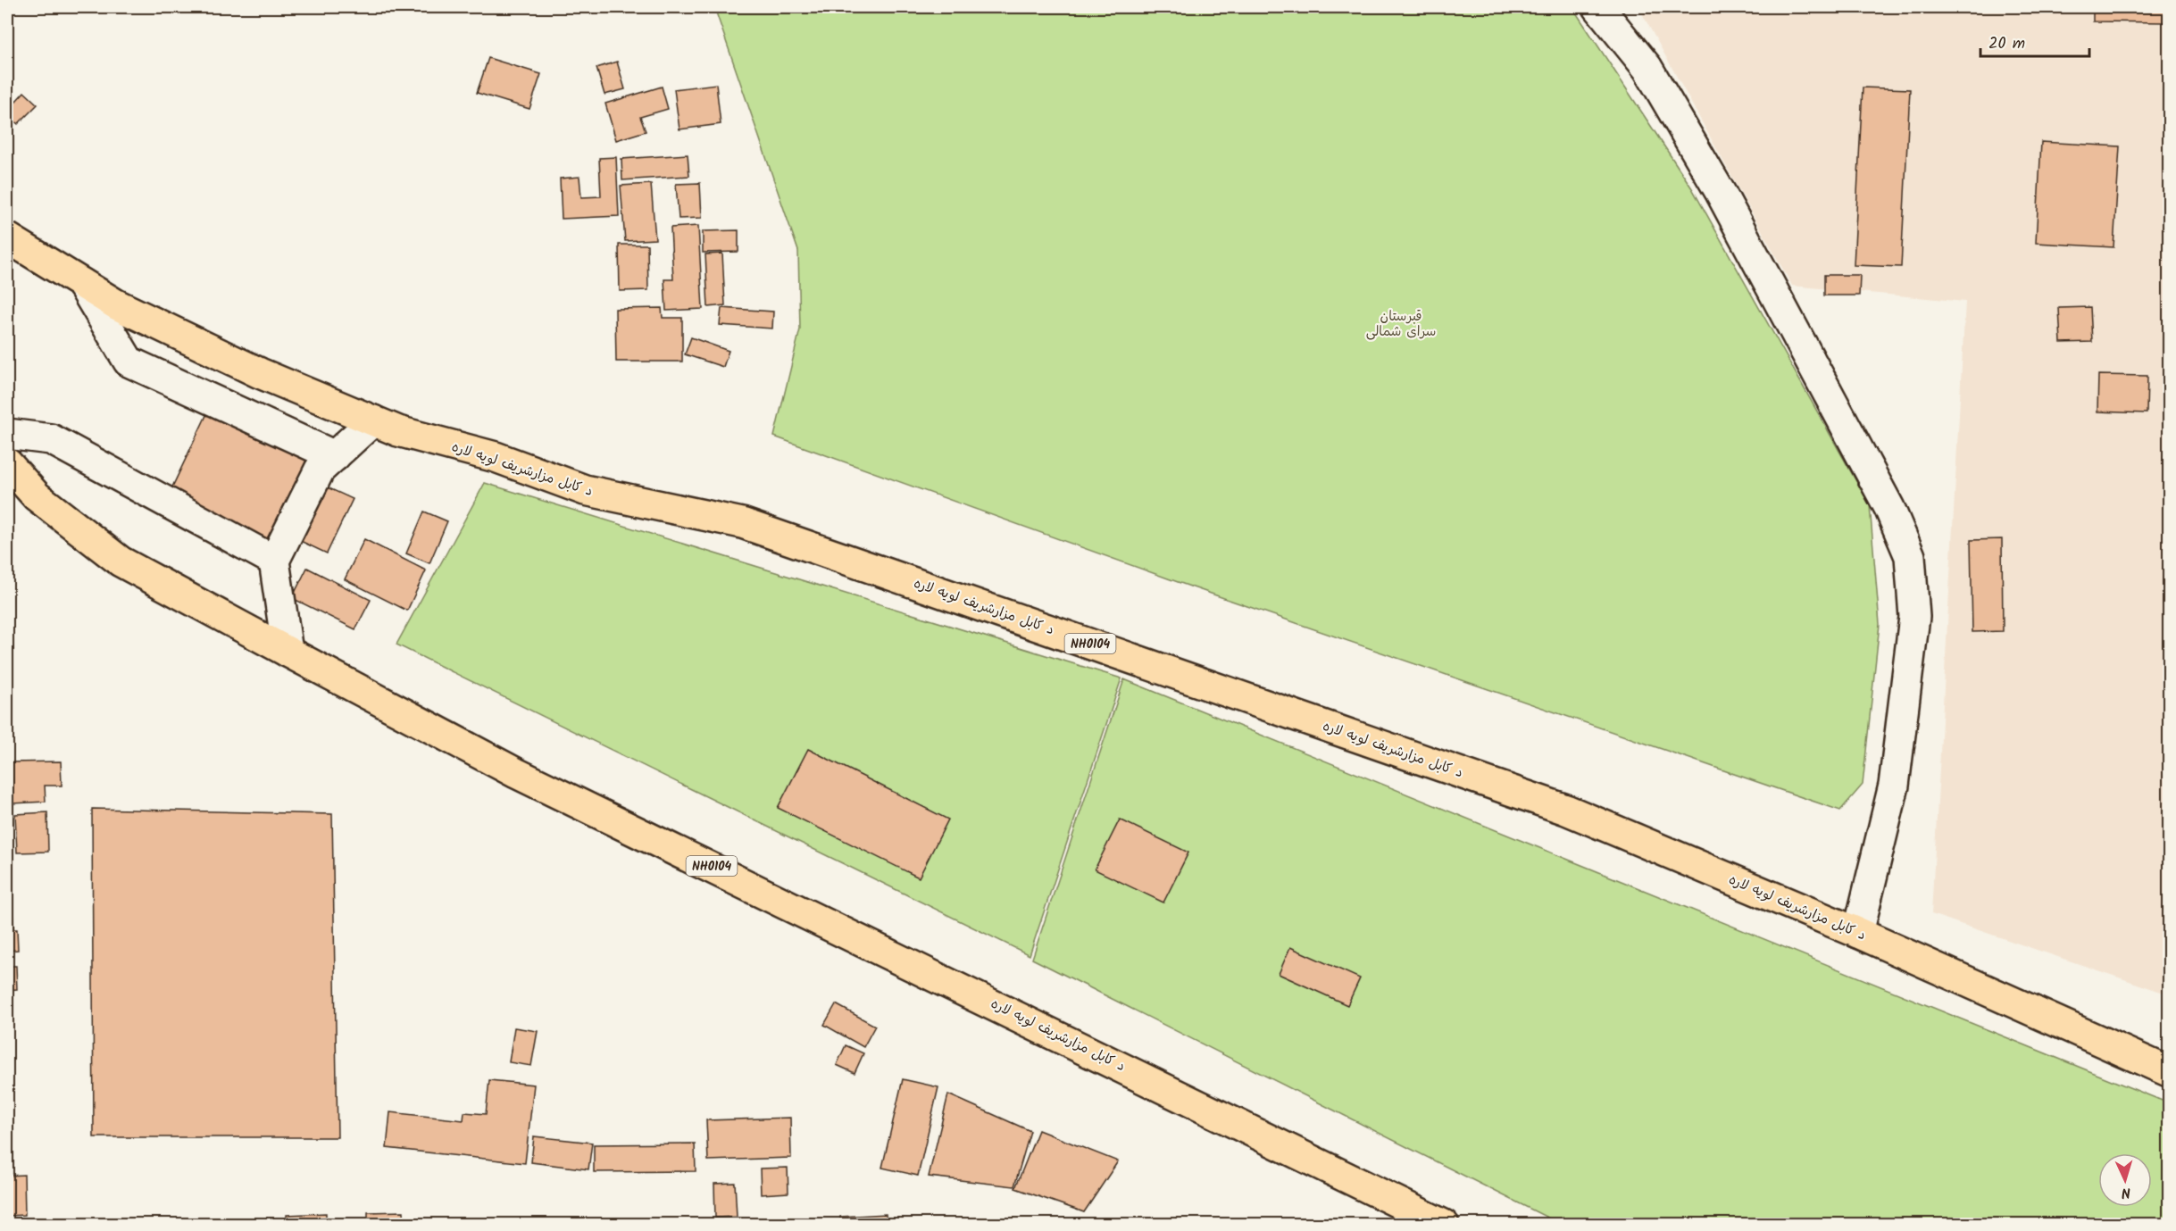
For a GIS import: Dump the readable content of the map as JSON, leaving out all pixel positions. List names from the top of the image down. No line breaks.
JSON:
{"streets":{"highway":["د کابل مزارشریف لویه لاره","NH0104"]},"parks":["قبرستان سرای شمالی"],"scale_bar":"20 m","north":"bottom"}
